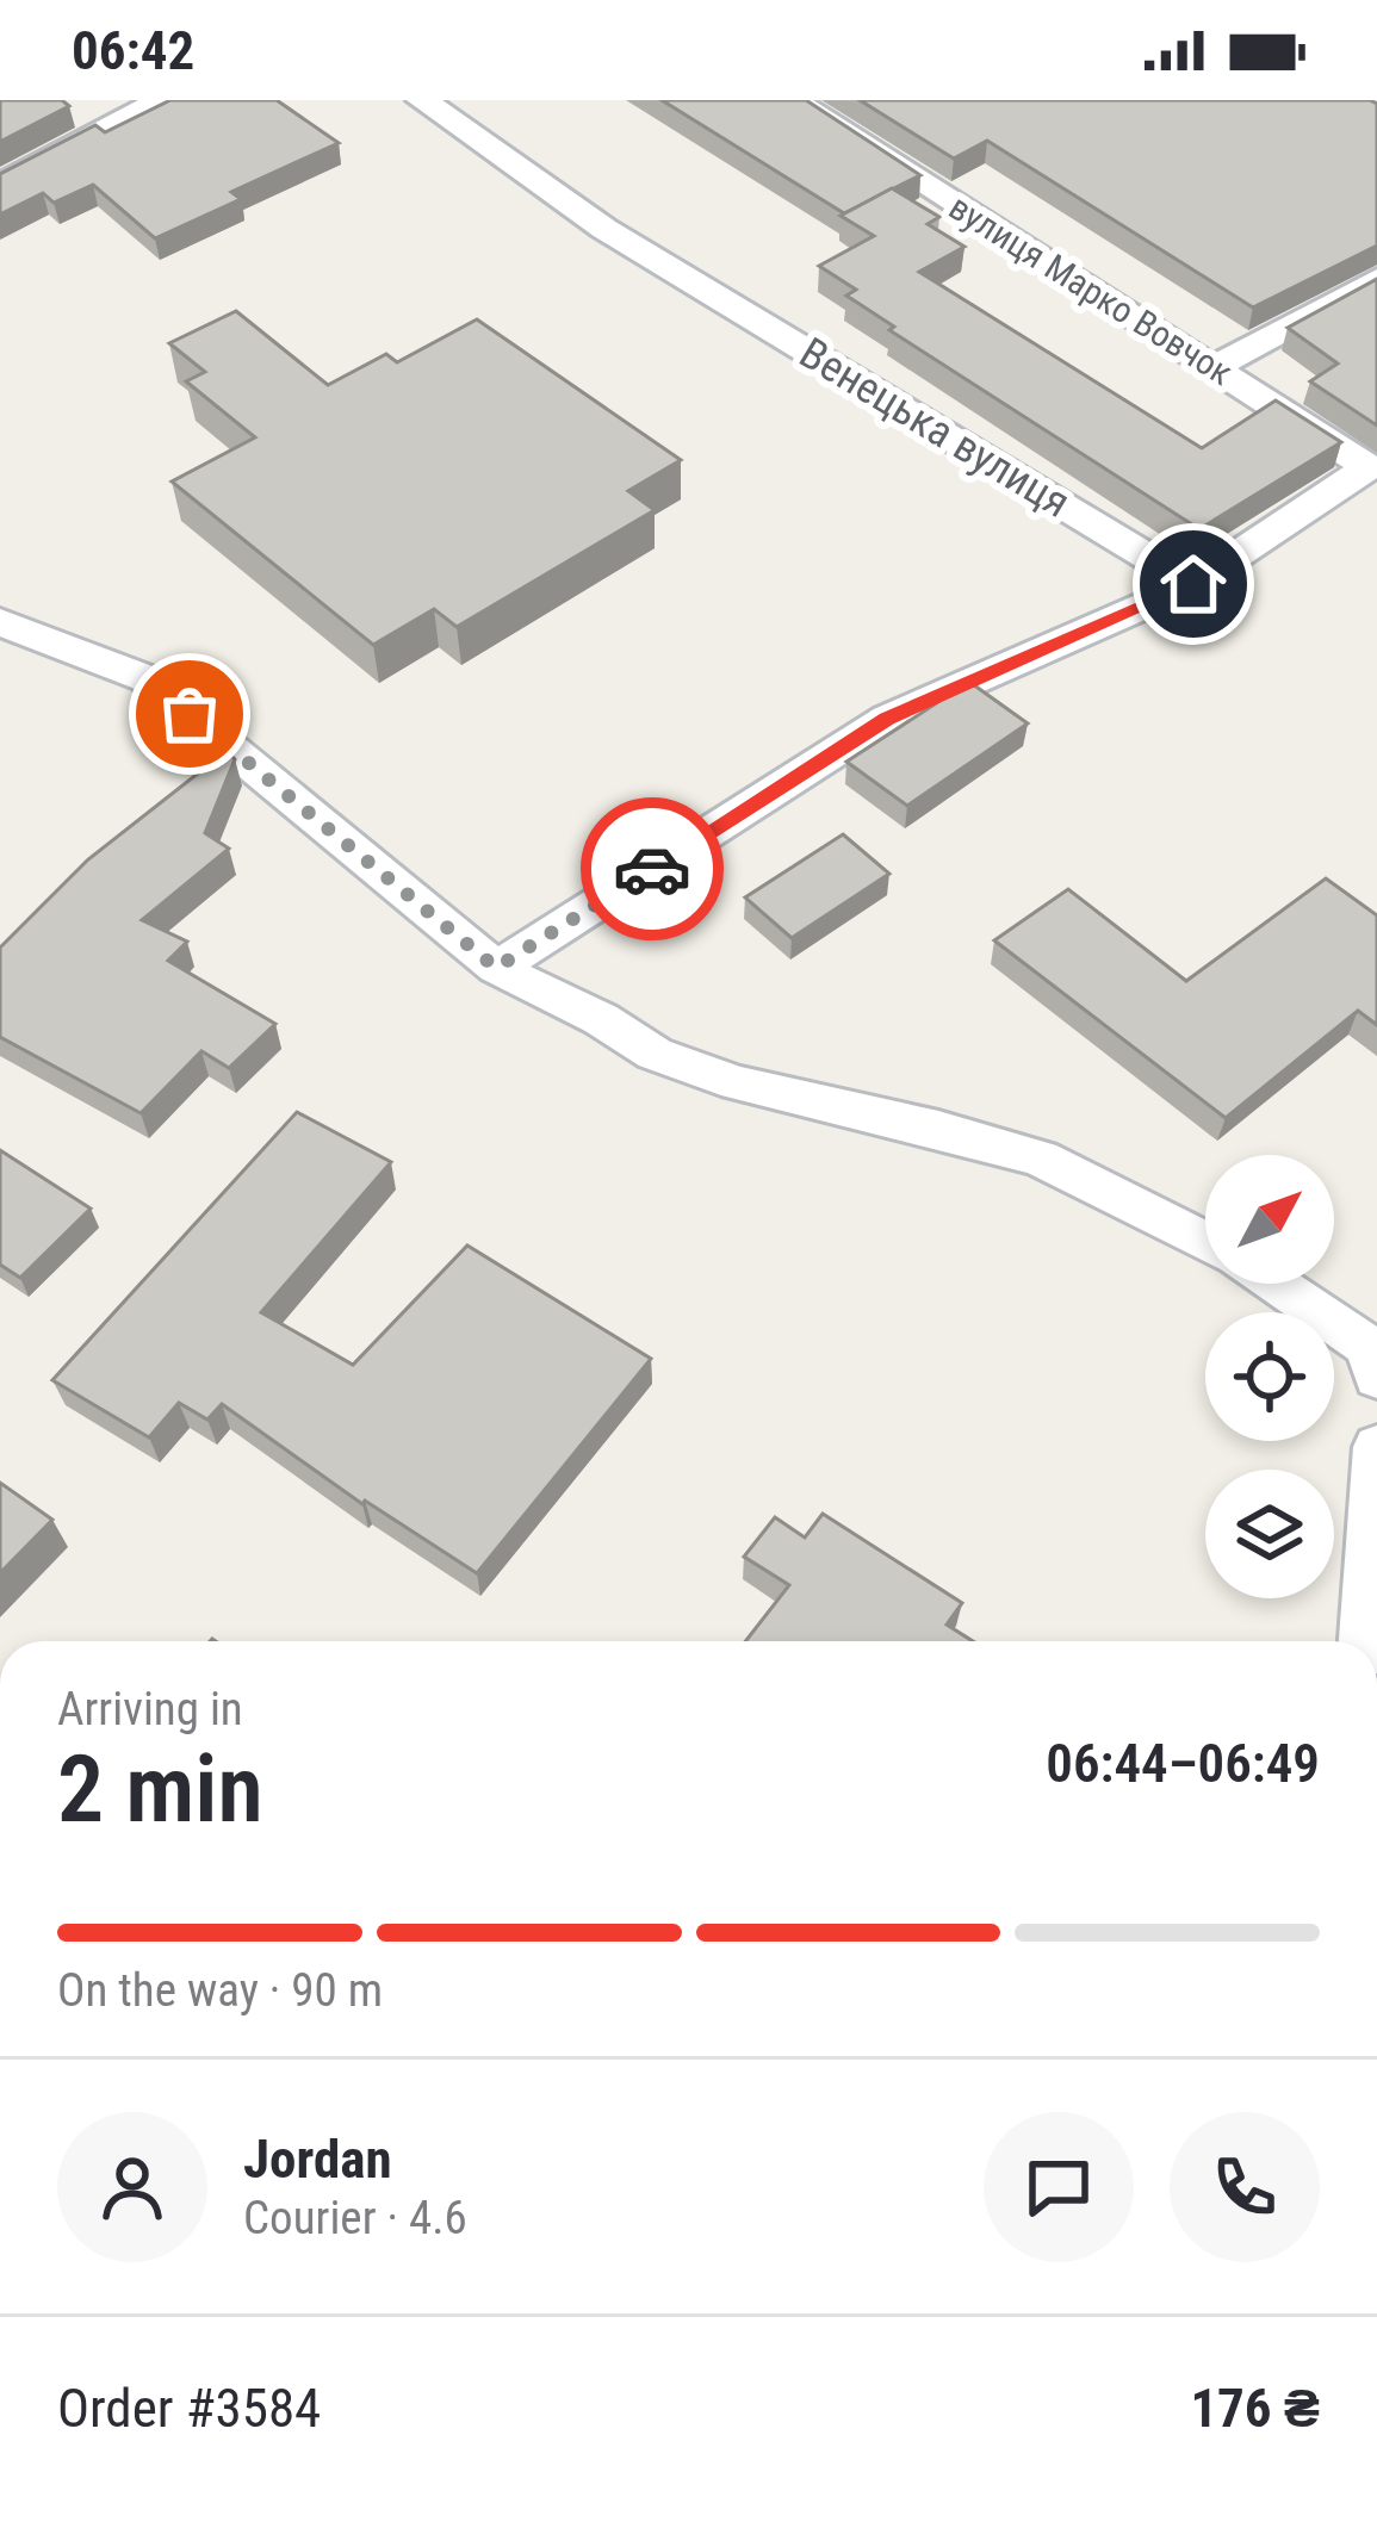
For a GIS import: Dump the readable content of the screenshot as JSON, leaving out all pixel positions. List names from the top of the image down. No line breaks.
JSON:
{"streets":{"street":["вулиця Марко Вовчок","Венецька вулиця"]},"crossings":[["вулиця Марко Вовчок","Венецька вулиця"]],"north":"top right","page":{"status":"06:42","heading":["2 min","Arriving in","06:44–06:49"],"panel":["Jordan","Courier · 4.6","Order #3584","176 ₴"],"bar":"On the way · 90 m"}}
